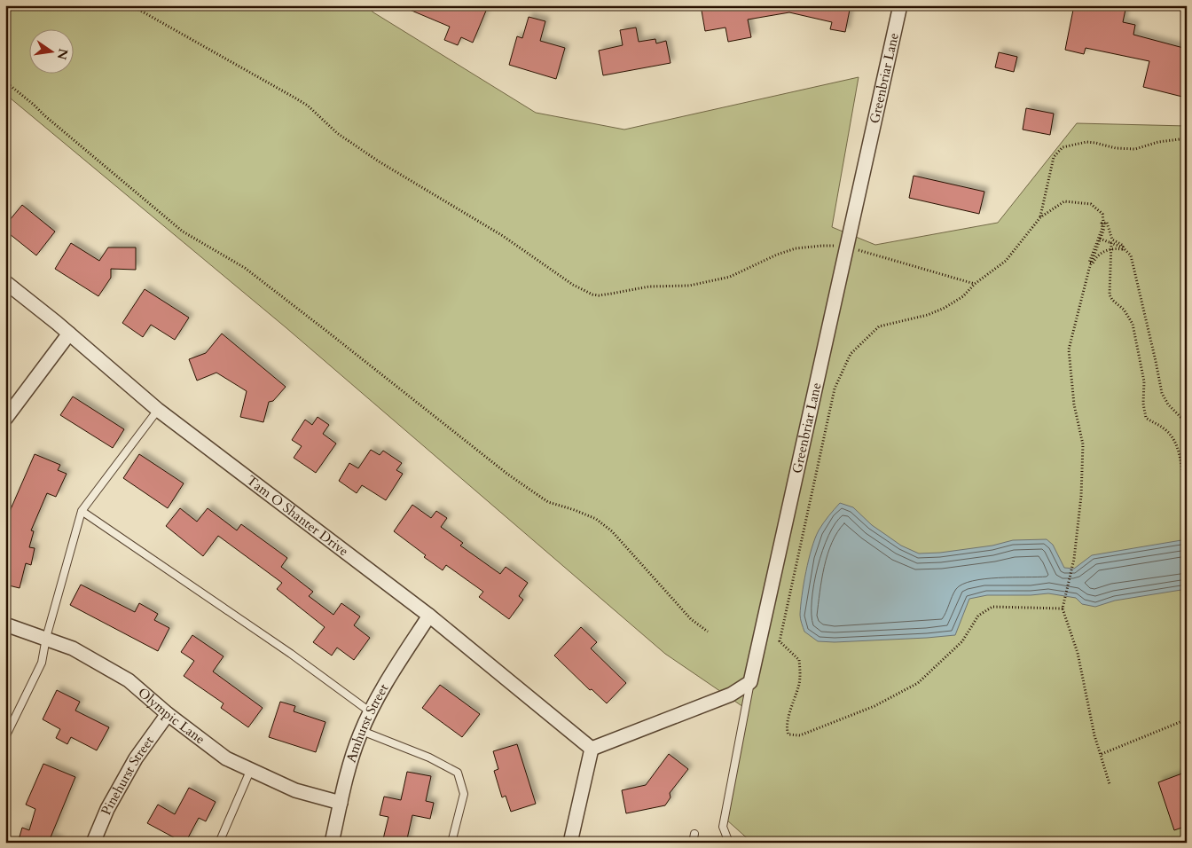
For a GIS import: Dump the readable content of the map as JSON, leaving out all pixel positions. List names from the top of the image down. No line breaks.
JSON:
{"streets":{"street":["Greenbriar Lane","Tam O Shanter Drive","Olympic Lane","Amhurst Street","Pinehurst Street"]},"crossings":[["Tam O Shanter Drive","Amhurst Street"],["Olympic Lane","Amhurst Street"],["Olympic Lane","Pinehurst Street"]],"north":"right"}
